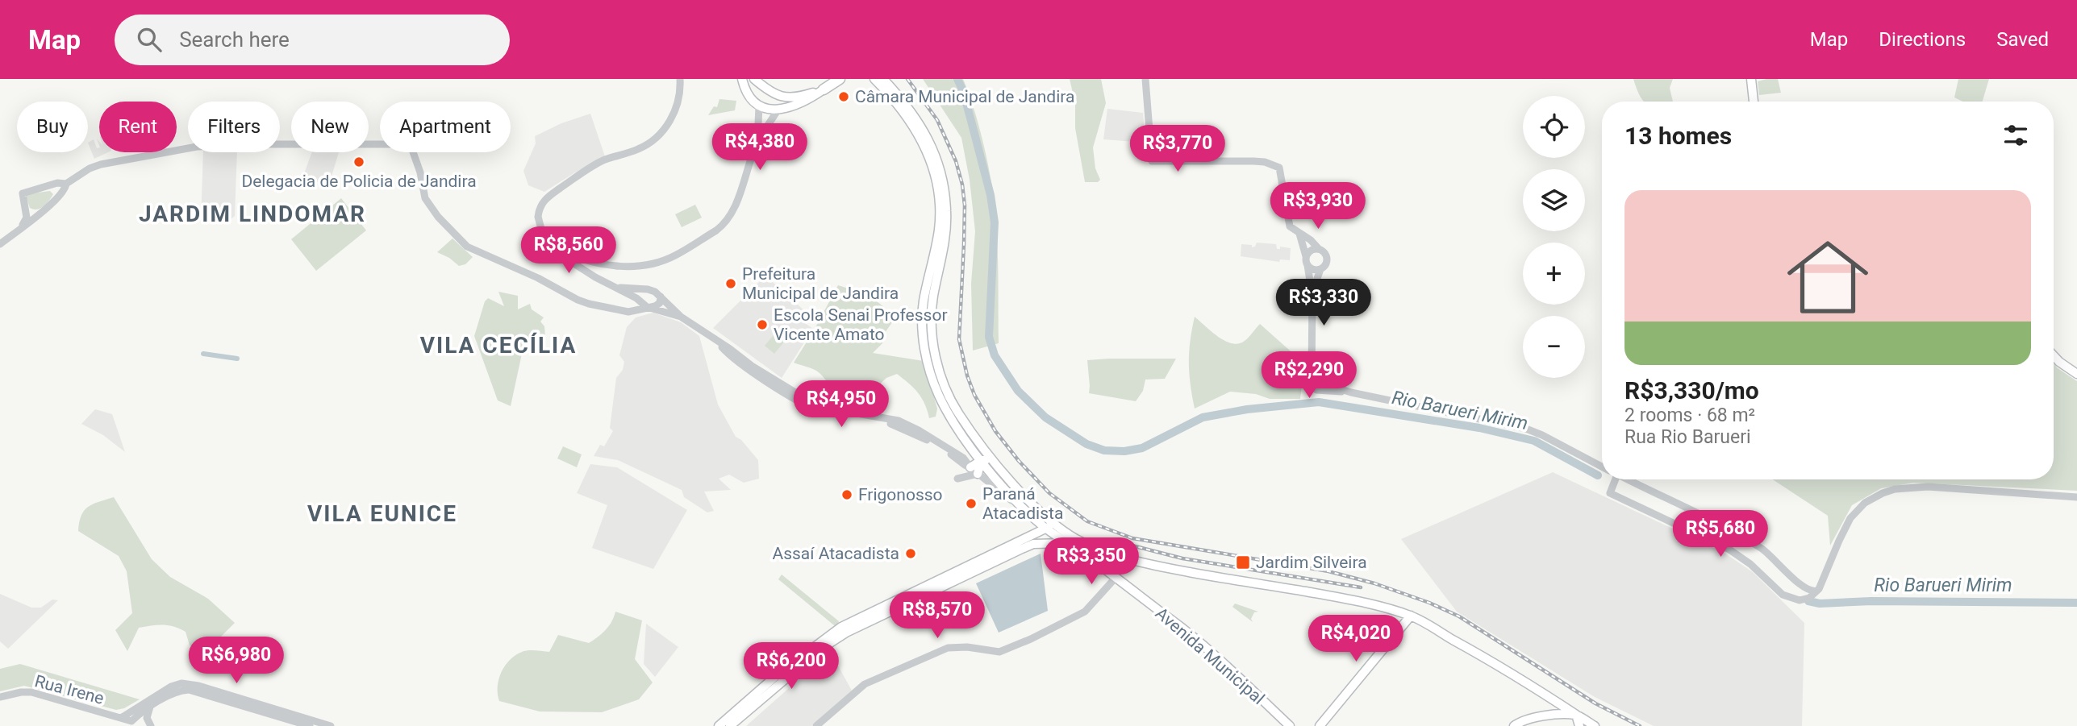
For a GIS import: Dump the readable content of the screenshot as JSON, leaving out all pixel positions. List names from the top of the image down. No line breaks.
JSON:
{"streets":{"main road":["Avenida Municipal"],"street":["Rua Irene"]},"districts":["JARDIM LINDOMAR","VILA CECÍLIA","VILA EUNICE"],"water":["Rio Barueri Mirim"],"places":{"other":["Câmara Municipal de Jandira","Delegacia de Policia de Jandira","Prefeitura Municipal de Jandira","Escola Senai Professor Vicente Amato","Frigonosso","Paraná Atacadista","Assaí Atacadista"],"transit":["Jardim Silveira"]},"page":{"header":"Map","search":"Search here","nav":["Map","Directions","Saved"],"map_buttons":["+","−"],"chip":["Buy","Rent","Filters","New","Apartment"],"heading":"13 homes","price":["R$4,380","R$3,770","R$3,930","R$8,560","R$3,330","R$2,290","R$4,950","R$5,680","R$3,350","R$8,570","R$4,020","R$6,980","R$6,200"],"list":[{"name":"R$3,330/mo","note":"2 rooms · 68 m² · Rua Rio Barueri"}]}}
